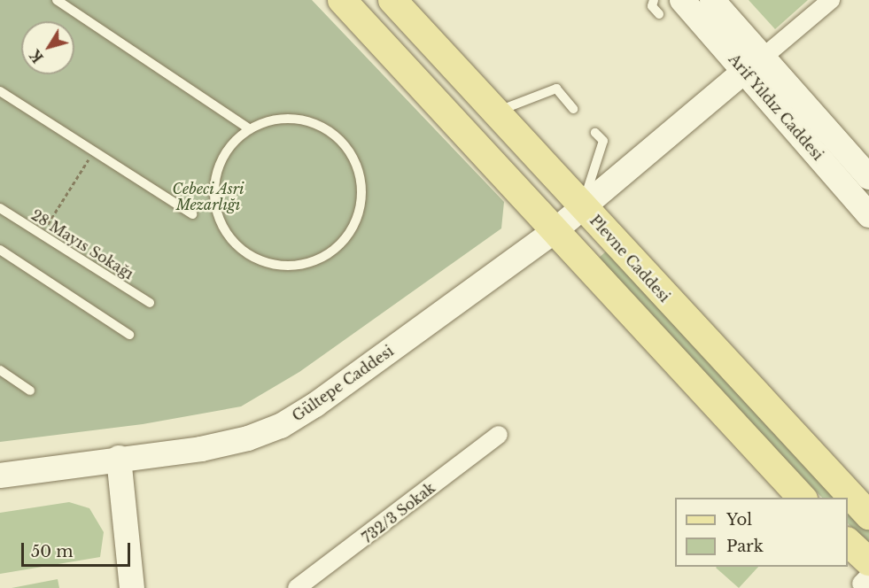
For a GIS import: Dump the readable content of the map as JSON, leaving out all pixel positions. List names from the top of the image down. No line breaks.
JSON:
{"streets":{"main road":["Arif Yıldız Caddesi","Plevne Caddesi","Gültepe Caddesi"],"street":["732/3 Sokak"],"lane":["28 Mayıs Sokağı"]},"crossings":[["Arif Yıldız Caddesi","Gültepe Caddesi"],["Plevne Caddesi","Gültepe Caddesi"]],"parks":["Cebeci Asri Mezarlığı"],"legend":["Yol","Park"],"scale_bar":"50 m","north":"bottom left"}
